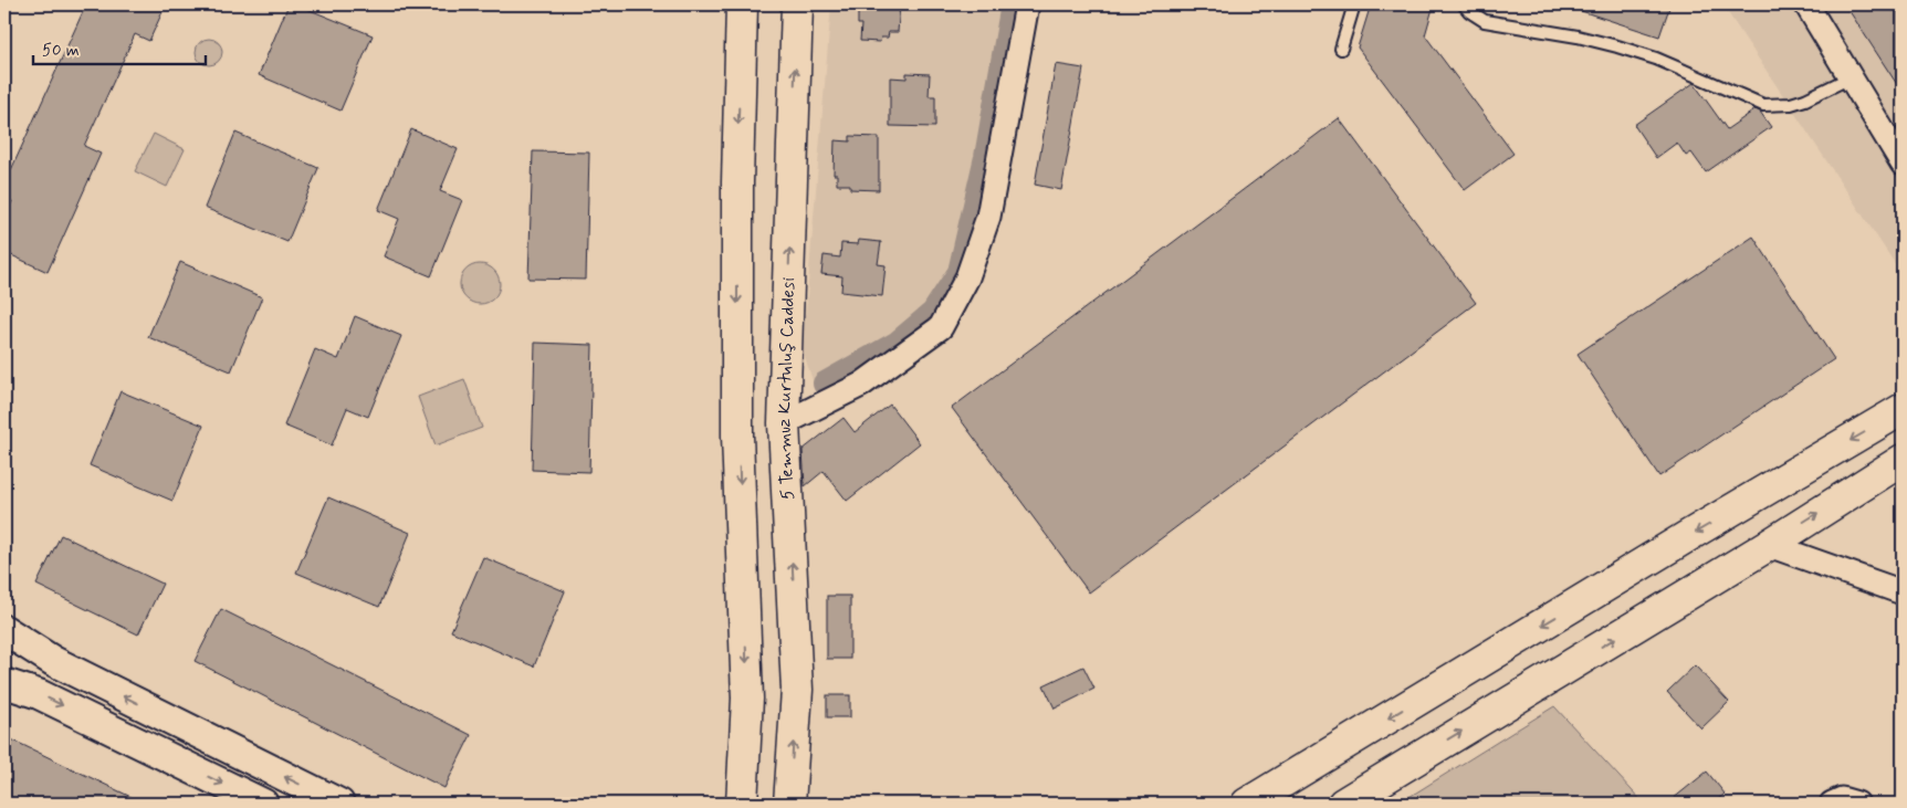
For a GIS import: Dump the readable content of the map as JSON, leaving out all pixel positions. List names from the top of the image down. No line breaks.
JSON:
{"streets":{"main road":["5 Temmuz Kurtuluş Caddesi"]},"scale_bar":"50 m"}
